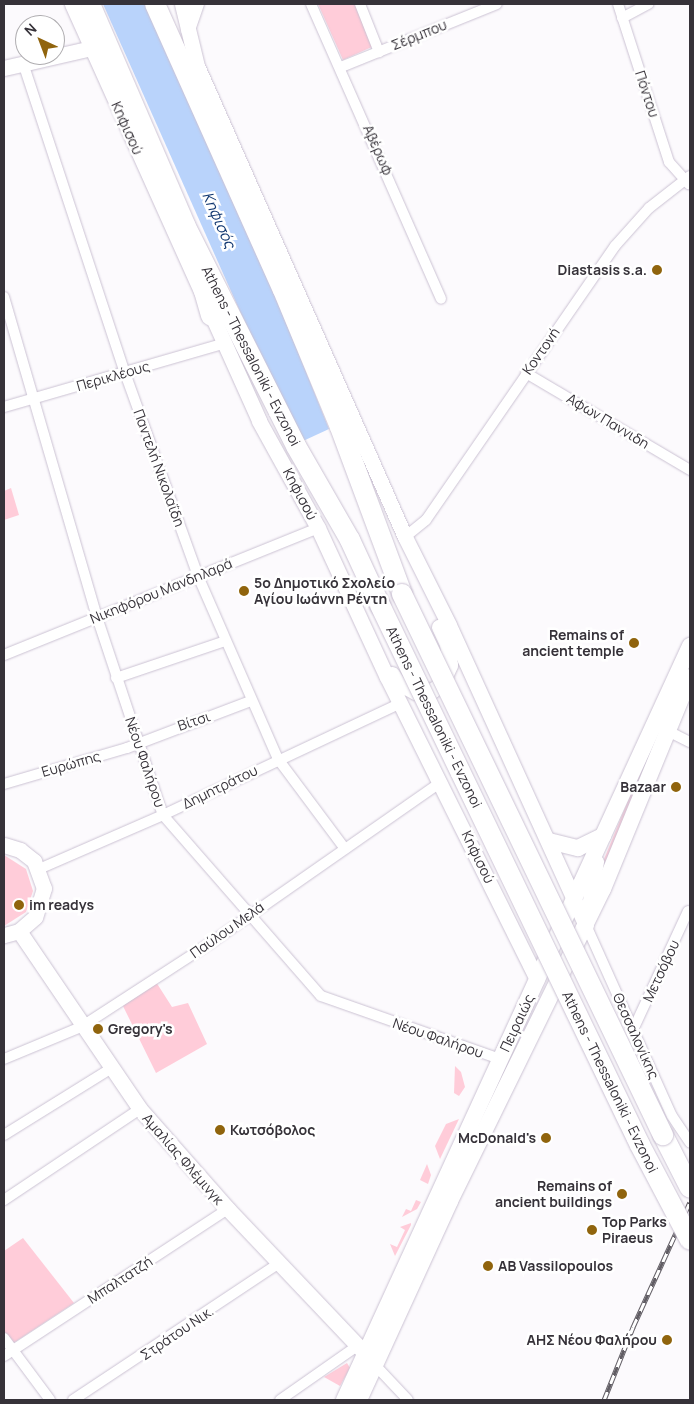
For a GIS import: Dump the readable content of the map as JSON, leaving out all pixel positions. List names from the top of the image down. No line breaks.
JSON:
{"streets":{"highway":["Athens - Thessaloniki - Evzonoi"],"main road":["Κηφισού","Πειραιώς","Αμαλίας Φλέμινγκ"],"street":["Σέρμπου","Πόντου","Αβέρωφ","Κοντονή","Περικλέους","Αφων Παννιδη","Παντελή Νικολαΐδη","Νικηφόρου Μανδηλαρά","Βίτσι","Νέου Φαλήρου","Ευρώπης","Δημητράτου","Παύλου Μελά","Μετσόβου","Θεσσαλονίκης","Μπαλτατζή","Στράτου Νικ."]},"crossings":[["Σέρμπου","Αβέρωφ"],["Πόντου","Κοντονή"],["Κηφισού","Περικλέους"],["Κηφισού","Νικηφόρου Μανδηλαρά"],["Κηφισού","Δημητράτου"],["Κηφισού","Παύλου Μελά"],["Κηφισού","Πειραιώς"],["Κοντονή","Αφων Παννιδη"],["Περικλέους","Παντελή Νικολαΐδη"],["Περικλέους","Νέου Φαλήρου"],["Παντελή Νικολαΐδη","Νικηφόρου Μανδηλαρά"],["Παντελή Νικολαΐδη","Βίτσι"],["Παντελή Νικολαΐδη","Δημητράτου"],["Παντελή Νικολαΐδη","Παύλου Μελά"],["Νικηφόρου Μανδηλαρά","Νέου Φαλήρου"],["Βίτσι","Νέου Φαλήρου"],["Βίτσι","Ευρώπης"],["Νέου Φαλήρου","Ευρώπης"],["Νέου Φαλήρου","Δημητράτου"],["Νέου Φαλήρου","Παύλου Μελά"],["Νέου Φαλήρου","Πειραιώς"],["Παύλου Μελά","Αμαλίας Φλέμινγκ"],["Μετσόβου","Θεσσαλονίκης"],["Πειραιώς","Θεσσαλονίκης"],["Πειραιώς","Αμαλίας Φλέμινγκ"],["Αμαλίας Φλέμινγκ","Μπαλτατζή"],["Αμαλίας Φλέμινγκ","Στράτου Νικ."]],"water":["Κηφισός"],"places":["Diastasis s.a.","5ο Δημοτικό Σχολείο Αγίου Ιωάννη Ρέντη","Remains of ancient temple","Bazaar","im readys","Gregory's","Κωτσόβολος","McDonald's","Remains of ancient buildings","Top Parks Piraeus","AB Vassilopoulos","ΑΗΣ Νέου Φαλήρου"],"north":"top left"}
